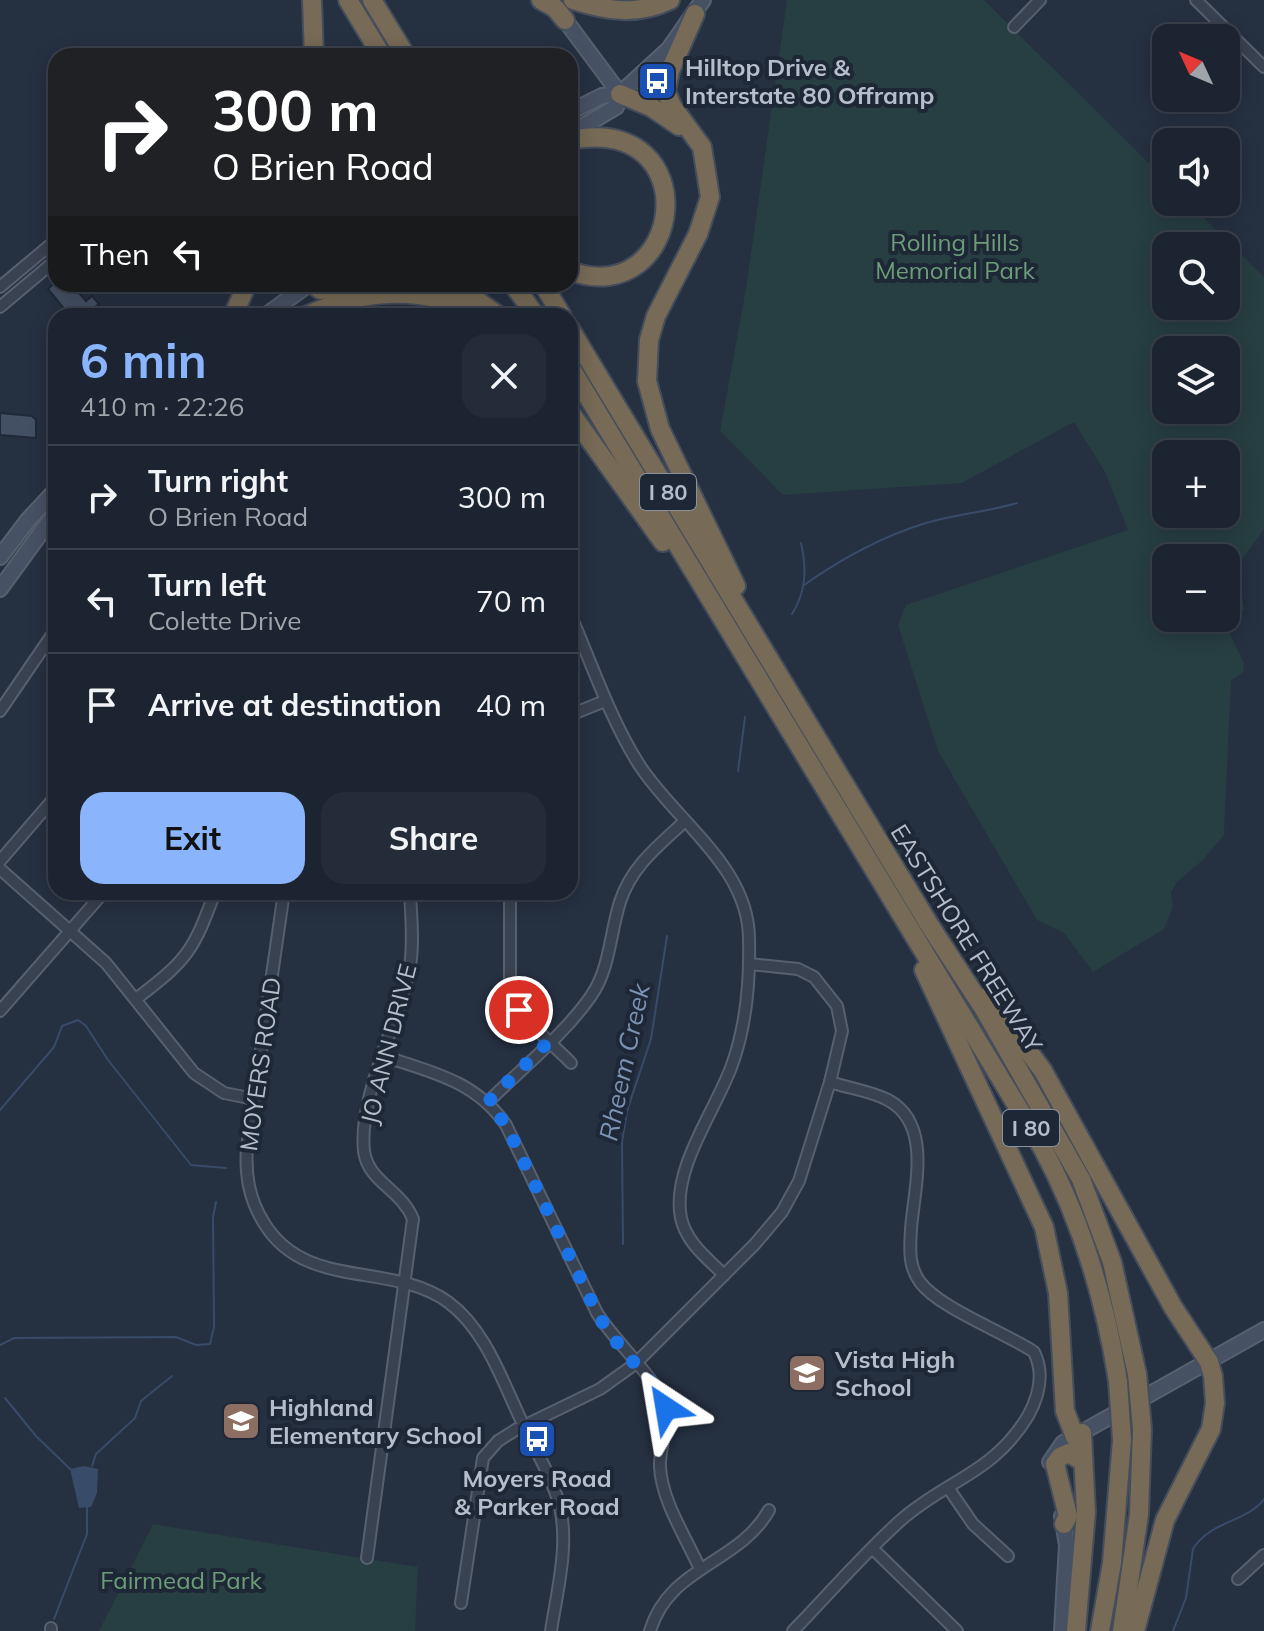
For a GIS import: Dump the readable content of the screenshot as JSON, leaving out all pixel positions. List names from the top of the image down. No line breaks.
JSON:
{"streets":{"highway":["I 80","EASTSHORE FREEWAY"],"street":["JO ANN DRIVE","MOYERS ROAD"]},"crossings":[["JO ANN DRIVE","MOYERS ROAD"]],"water":["Rheem Creek"],"parks":["Rolling Hills Memorial Park","Fairmead Park"],"places":{"bus stop":["Hilltop Drive & Interstate 80 Offramp","Moyers Road & Parker Road"],"school or university":["Vista High School","Highland Elementary School"]},"north":"top left","page":{"map_buttons":["+","−"],"turn":["300 m","O Brien Road"],"then":"Then","heading":["6 min","410 m · 22:26"],"list":[{"name":"Turn right","note":"O Brien Road","value":"300 m"},{"name":"Turn left","note":"Colette Drive","value":"70 m"},{"name":"Arrive at destination","value":"40 m"}],"buttons":["Exit","Share"]}}
